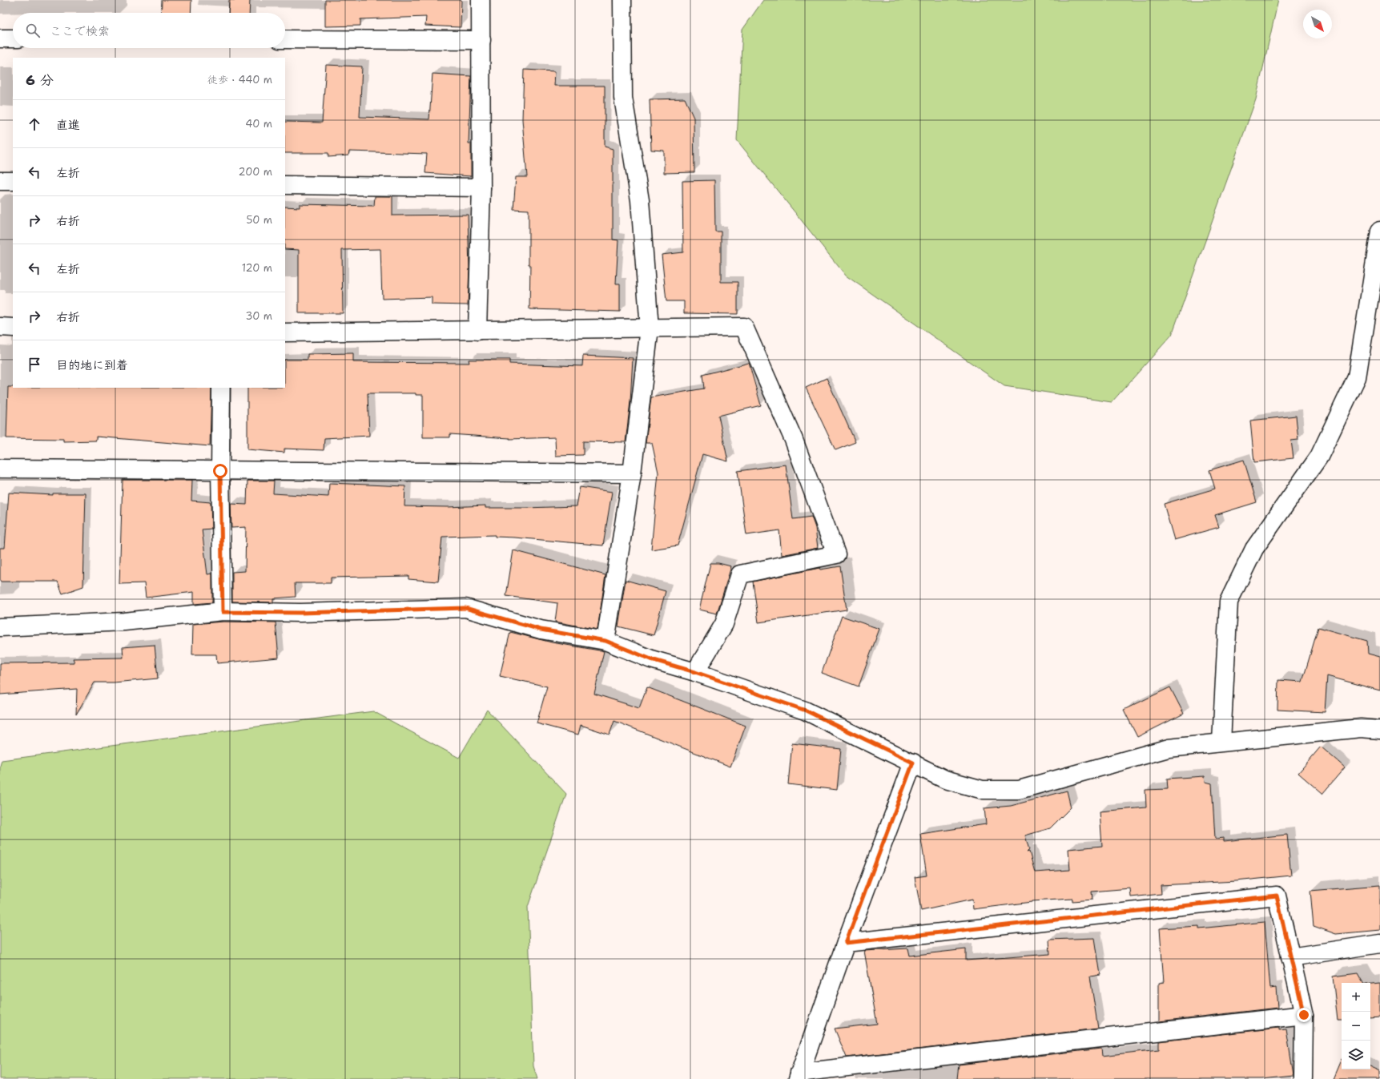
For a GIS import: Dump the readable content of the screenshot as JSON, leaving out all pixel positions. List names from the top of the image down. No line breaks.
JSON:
{"north":"bottom right","page":{"search":"ここで検索","heading":["6 分","徒歩 · 440 m"],"list":[["直進","40 m"],["左折","200 m"],["右折","50 m"],["左折","120 m"],["右折","30 m"],"目的地に到着"],"map_buttons":["+","−"]}}
